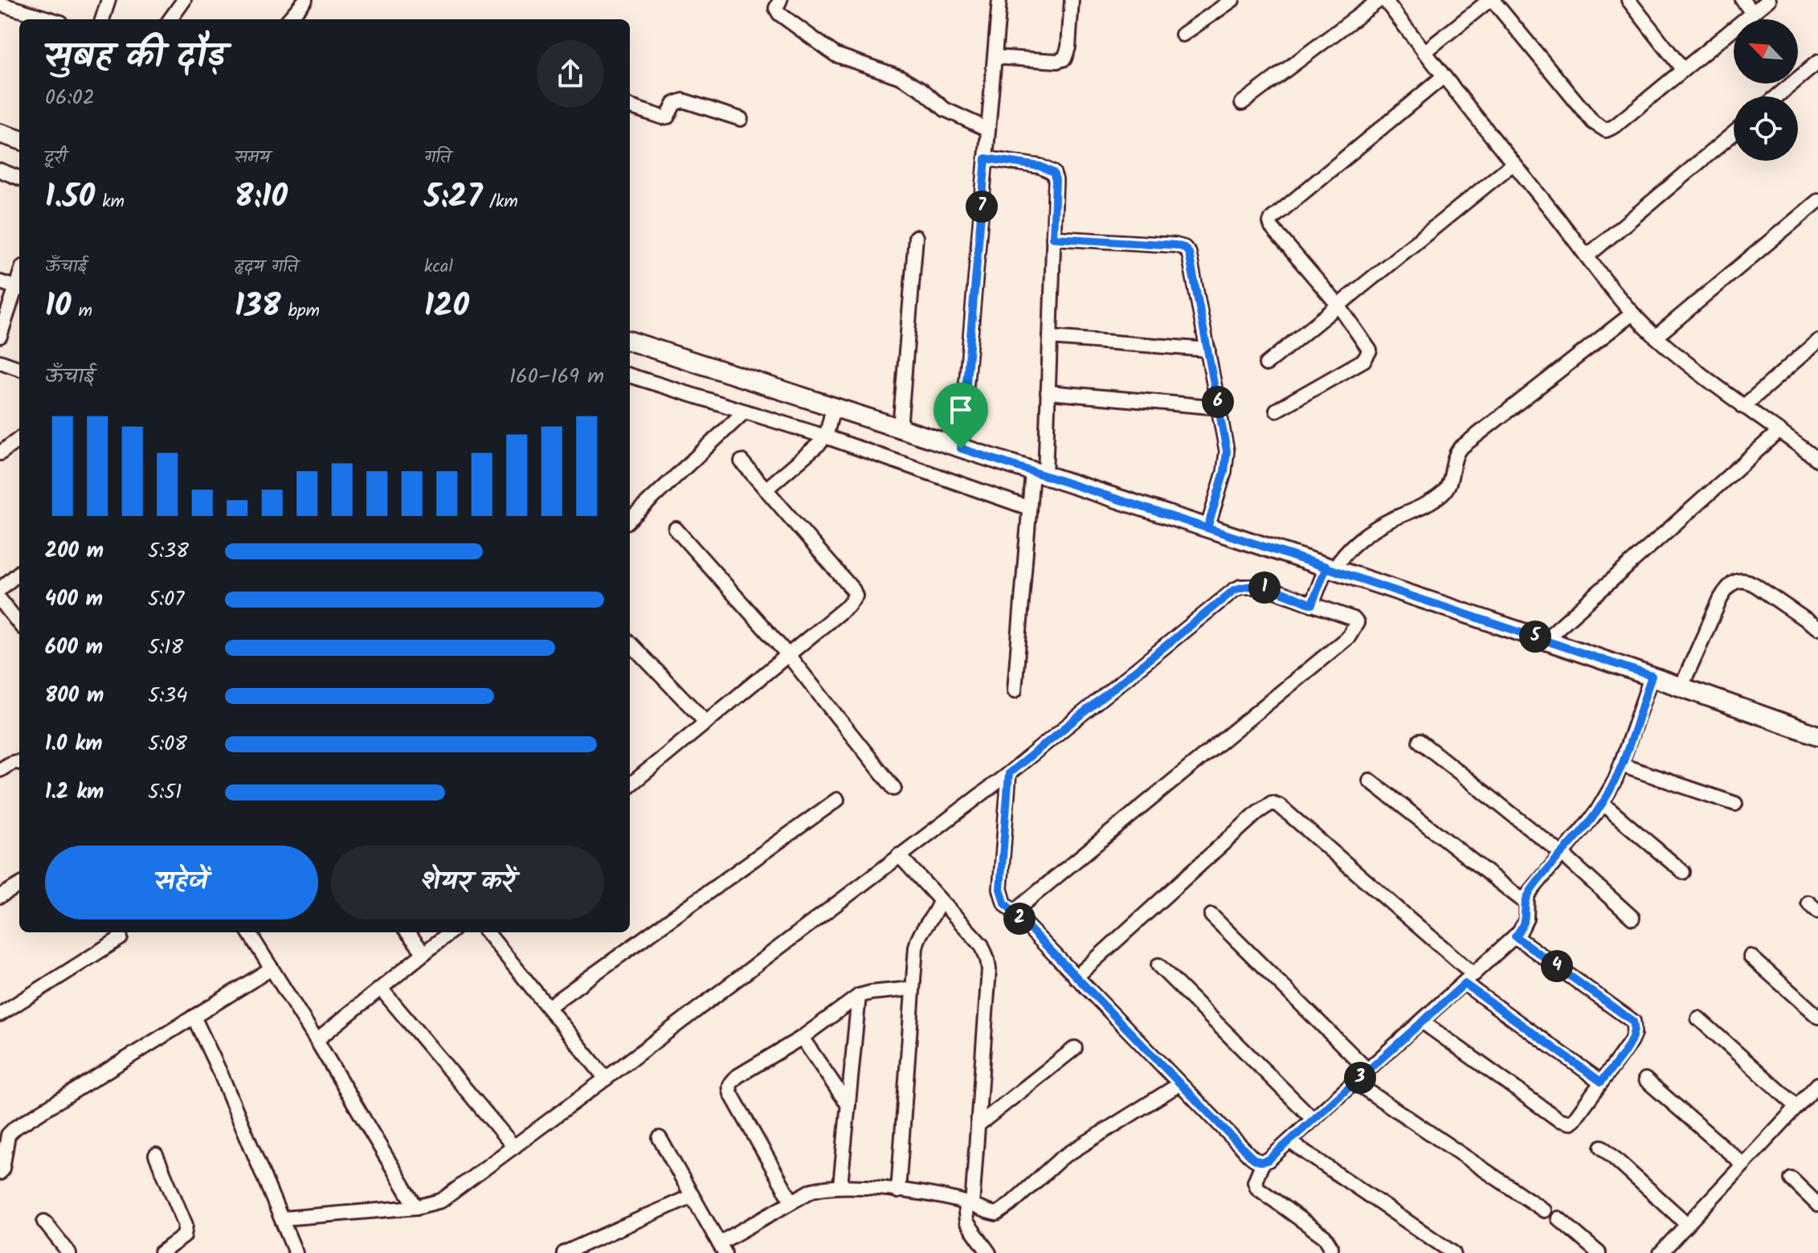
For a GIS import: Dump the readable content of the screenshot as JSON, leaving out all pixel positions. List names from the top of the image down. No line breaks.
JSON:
{"north":"top left","page":{"heading":["सुबह की दौड़","06:02"],"stats":[["दूरी","1.50 km"],["समय","8:10"],["गति","5:27 /km"],["ऊँचाई","10 m"],["हृदय गति","138 bpm"],["kcal","120"]],"pins":["7","6","1","5","2","4","3"],"chart":["ऊँचाई","160–169 m"],"list":[{"name":"200 m","note":"5:38"},{"name":"400 m","note":"5:07"},{"name":"600 m","note":"5:18"},{"name":"800 m","note":"5:34"},{"name":"1.0 km","note":"5:08"},{"name":"1.2 km","note":"5:51"}],"buttons":["सहेजें","शेयर करें"]}}
